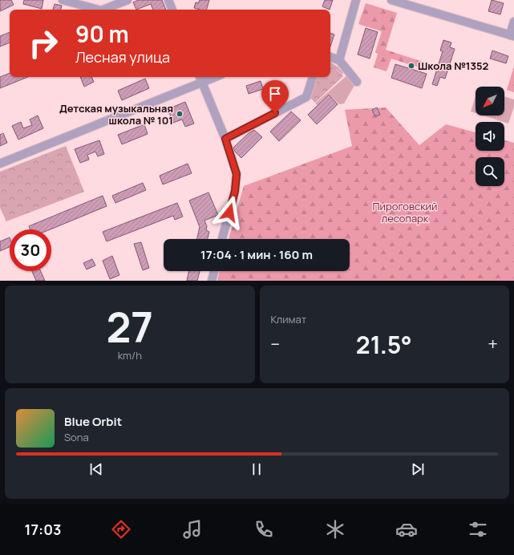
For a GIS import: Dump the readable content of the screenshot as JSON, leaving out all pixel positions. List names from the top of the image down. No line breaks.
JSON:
{"parks":["Пироговский лесопарк"],"places":["Школа №1352","Детская музыкальная школа № 101"],"north":"bottom left","page":{"turn":["90 m","Лесная улица"],"limit":"30","trip":"17:04 · 1 мин · 160 m","tile":[["27","km/h"],"Климат"],"heat":["−","21.5°","+"],"song":["Blue Orbit","Sona"],"tabs":"17:03"}}
